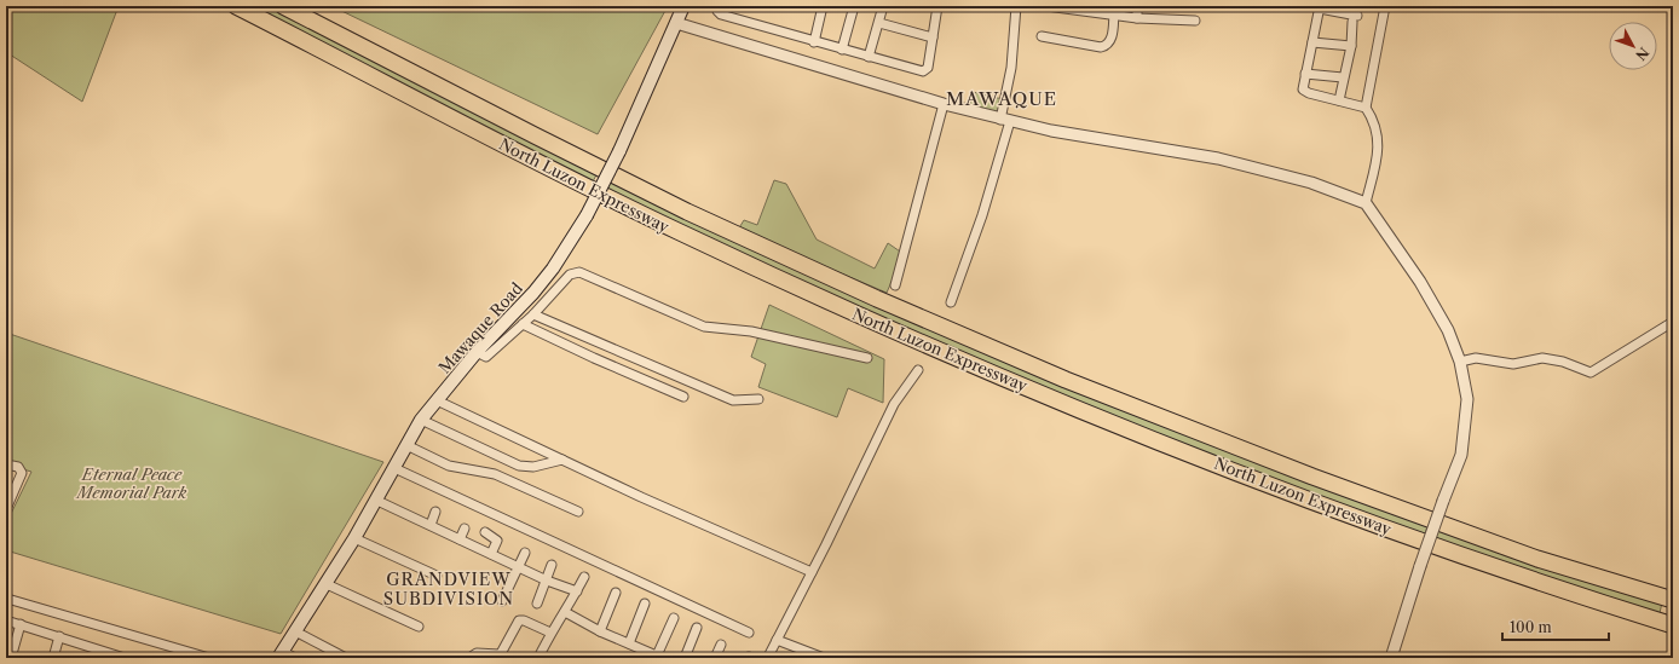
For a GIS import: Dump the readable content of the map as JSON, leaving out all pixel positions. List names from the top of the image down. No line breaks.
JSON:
{"streets":{"highway":["North Luzon Expressway"],"main road":["Mawaque Road"]},"districts":["MAWAQUE","GRANDVIEW SUBDIVISION"],"parks":["Eternal Peace Memorial Park"],"scale_bar":"100 m","north":"bottom right"}
